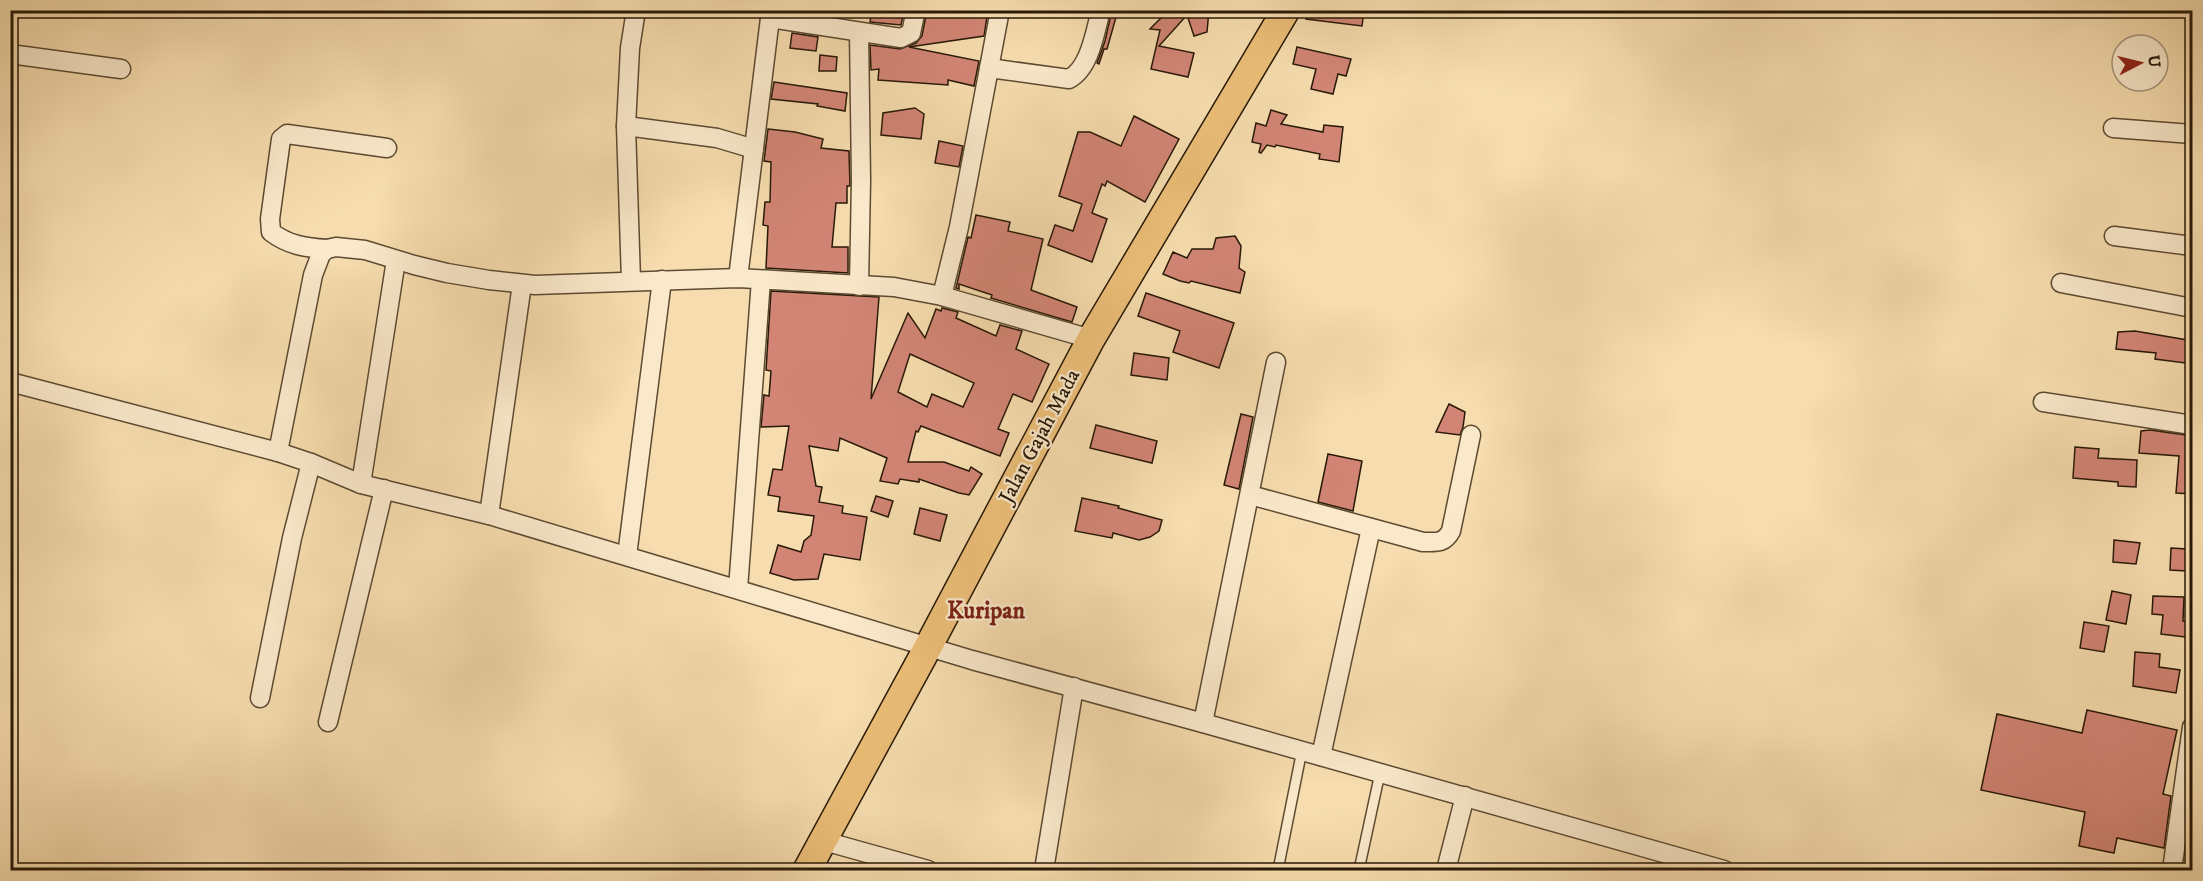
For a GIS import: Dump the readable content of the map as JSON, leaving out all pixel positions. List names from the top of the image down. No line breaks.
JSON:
{"streets":{"main road":["Jalan Gajah Mada"]},"districts":["Kuripan"],"north":"right"}
